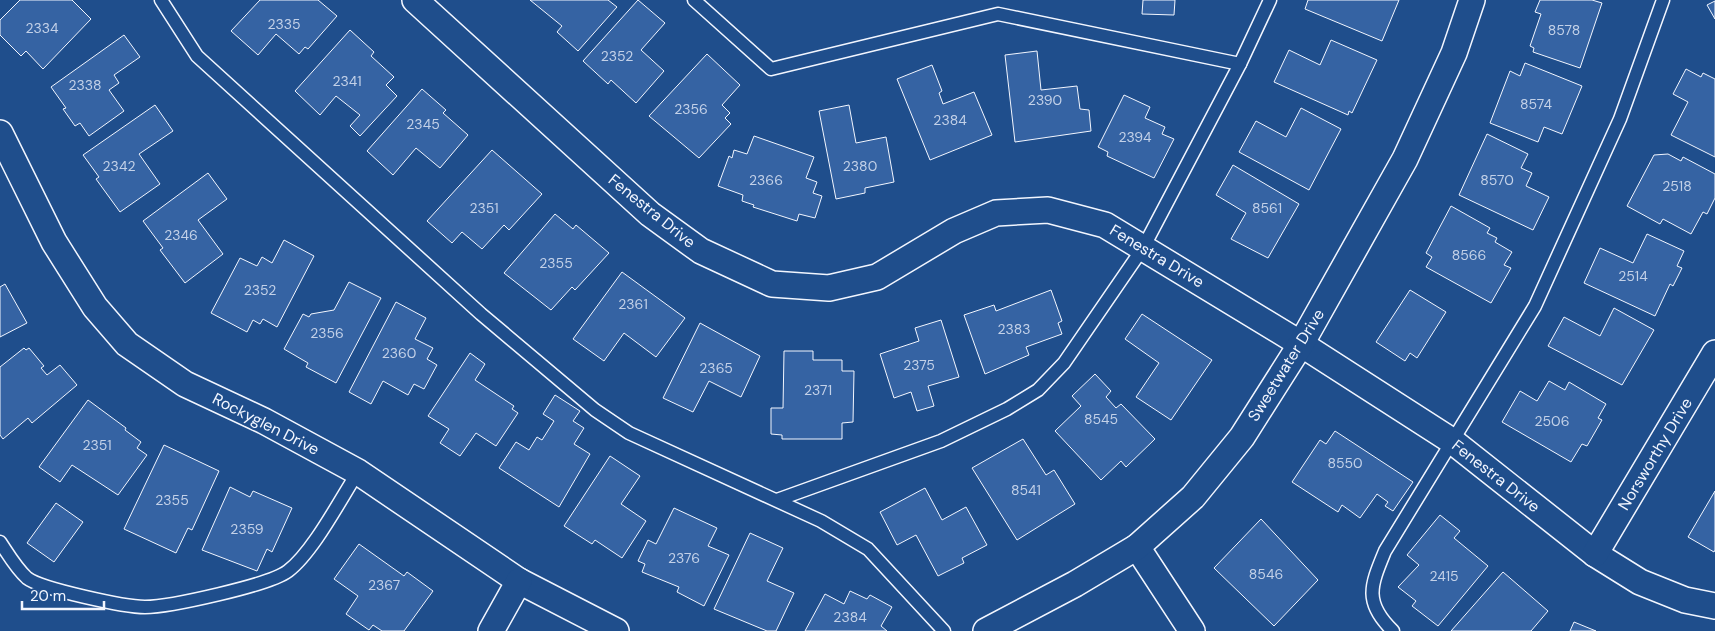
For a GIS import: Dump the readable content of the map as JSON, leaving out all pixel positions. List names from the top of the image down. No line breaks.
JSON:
{"streets":{"street":["Fenestra Drive","Sweetwater Drive","Rockyglen Drive","Norsworthy Drive"]},"crossings":[["Fenestra Drive","Sweetwater Drive"],["Fenestra Drive","Norsworthy Drive"]],"house_numbers":["2335","2334","8578","2352","2341","2338","2390","8574","2356","2384","2345","2394","2342","2380","2366","8570","2518","2351","8561","2346","8566","2355","2514","2352","2361","2383","2356","2360","2375","2365","2371","8545","2506","2351","8550","8541","2355","2359","2376","8546","2415","2367","2384"],"scale_bar":"20 m"}
